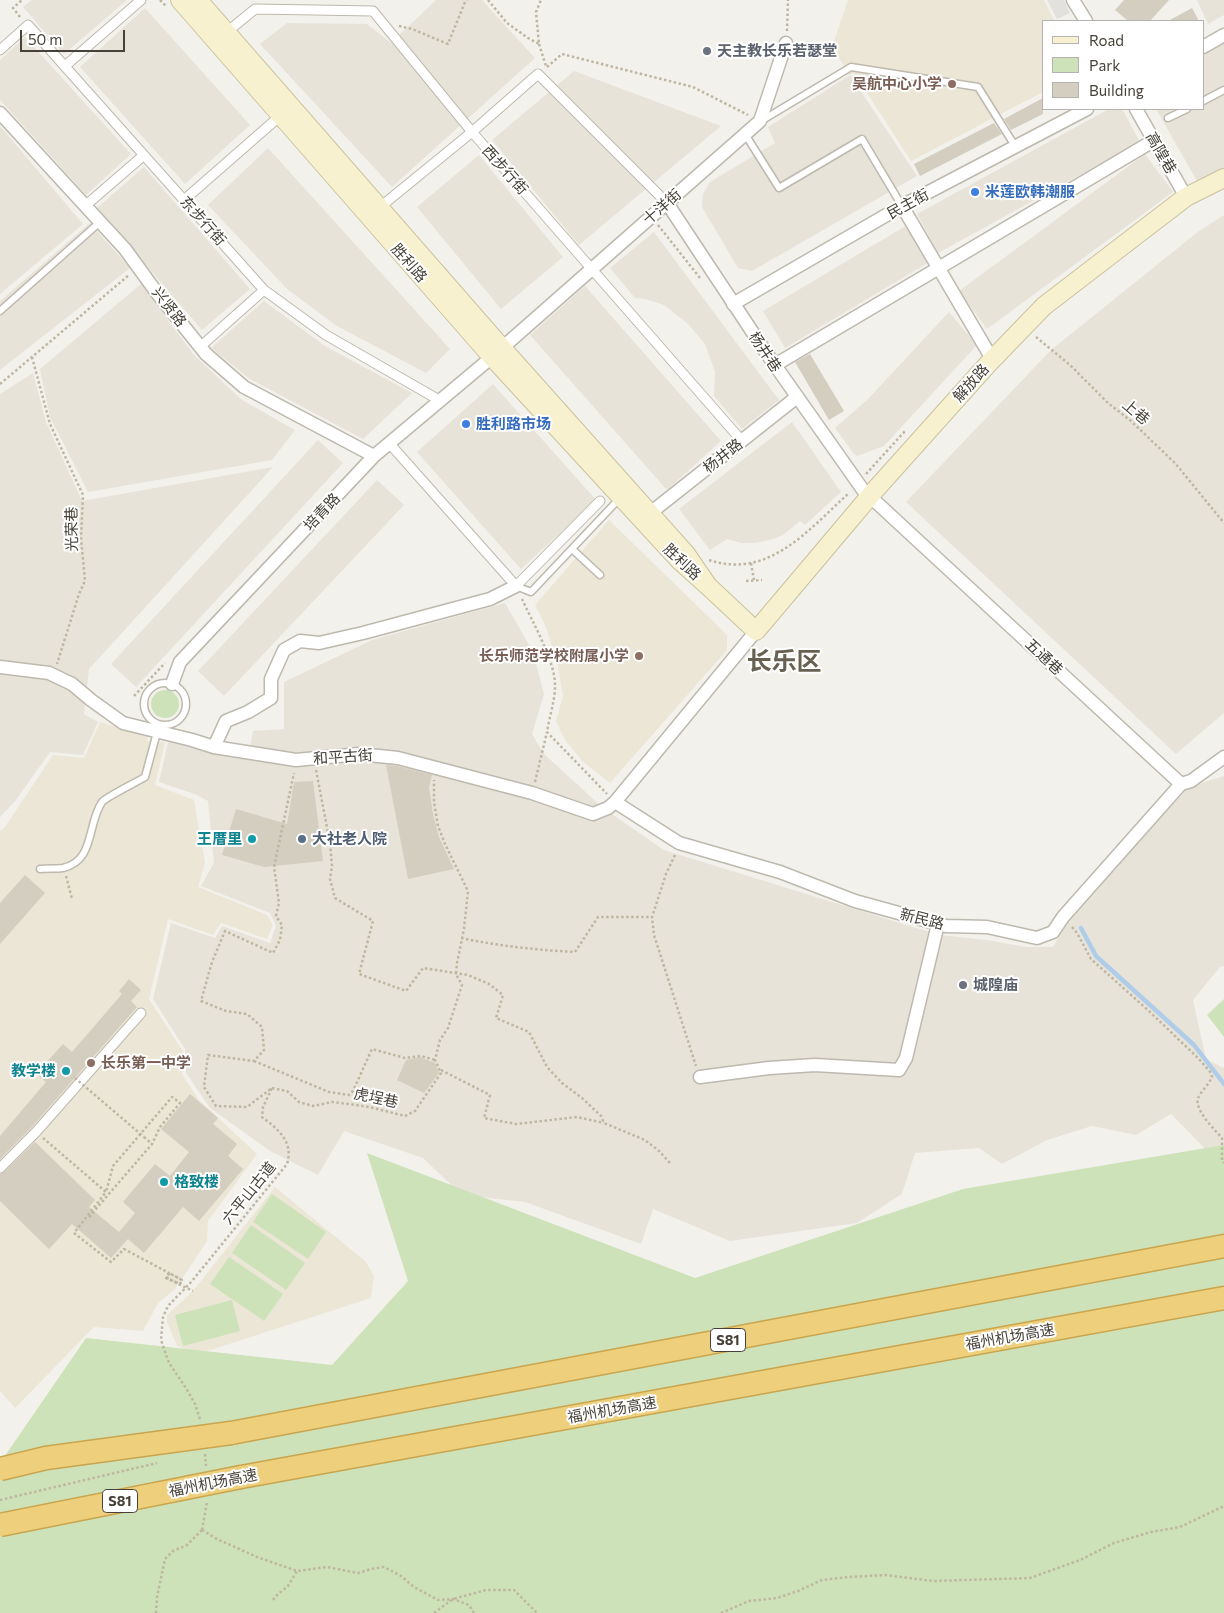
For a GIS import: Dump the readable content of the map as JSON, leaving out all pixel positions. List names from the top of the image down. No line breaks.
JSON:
{"streets":{"highway":["福州机场高速","S81"],"main road":["胜利路","解放路"],"street":["高隍巷","西步行街","民主街","十洋街","东步行街","兴贤路","杨井巷","杨井路","培青路","五通巷","和平古街","新民路"],"path":["上巷","光荣巷","虎埕巷","六平山古道"]},"crossings":[["高隍巷","解放路"],["西步行街","十洋街"],["西步行街","胜利路"],["西步行街","杨井路"],["民主街","杨井巷"],["十洋街","胜利路"],["十洋街","杨井巷"],["十洋街","培青路"],["东步行街","培青路"],["胜利路","杨井路"],["胜利路","培青路"],["兴贤路","培青路"],["杨井巷","解放路"],["杨井巷","杨井路"],["杨井巷","五通巷"],["解放路","上巷"],["解放路","五通巷"],["培青路","和平古街"],["光荣巷","和平古街"],["五通巷","新民路"],["和平古街","新民路"],["虎埕巷","六平山古道"]],"districts":["长乐区"],"places":["天主教长乐若瑟堂","吴航中心小学","米莲欧韩潮服","胜利路市场","长乐师范学校附属小学","王厝里","大社老人院","城隍庙","长乐第一中学","教学楼","格致楼"],"legend":["Road","Park","Building"],"scale_bar":"50 m"}
